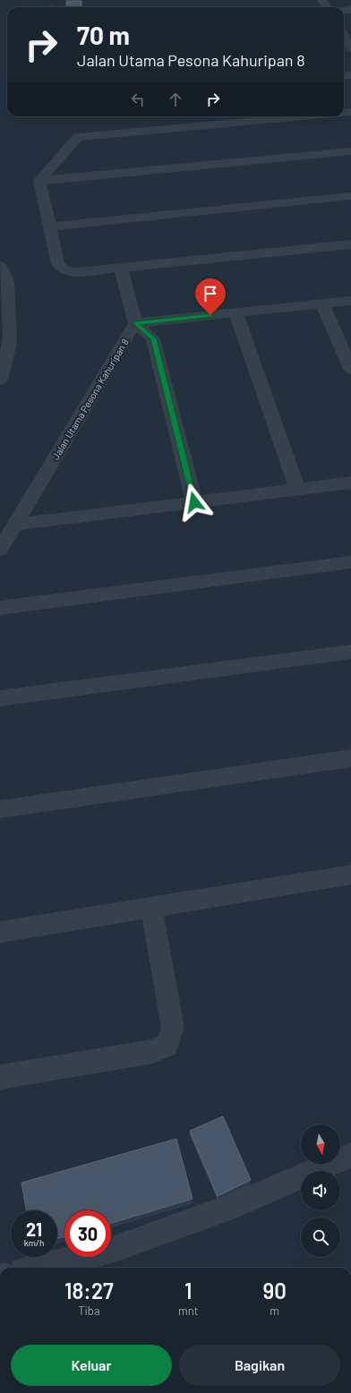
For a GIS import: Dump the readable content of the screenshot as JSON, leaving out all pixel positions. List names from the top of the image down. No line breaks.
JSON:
{"streets":{"street":["Jalan Utama Pesona Kahuripan 8"]},"north":"bottom","page":{"turn":["70 m","Jalan Utama Pesona Kahuripan 8"],"speed":"21 km/h","limit":"30","eta":["18:27","Tiba","1","mnt","90","m"],"buttons":["Keluar","Bagikan"]}}
